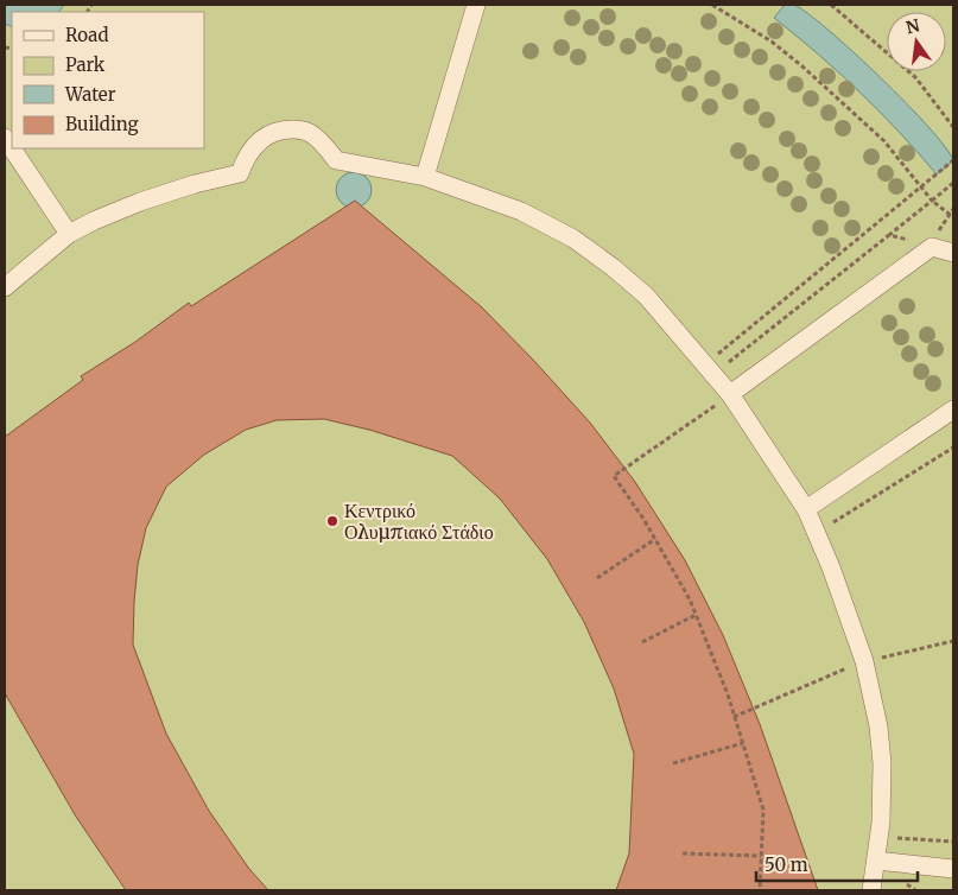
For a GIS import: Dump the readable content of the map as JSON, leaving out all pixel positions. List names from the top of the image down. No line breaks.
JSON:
{"places":["Κεντρικό Ολυμπιακό Στάδιο"],"legend":["Road","Park","Water","Building"],"scale_bar":"50 m","north":"top"}
